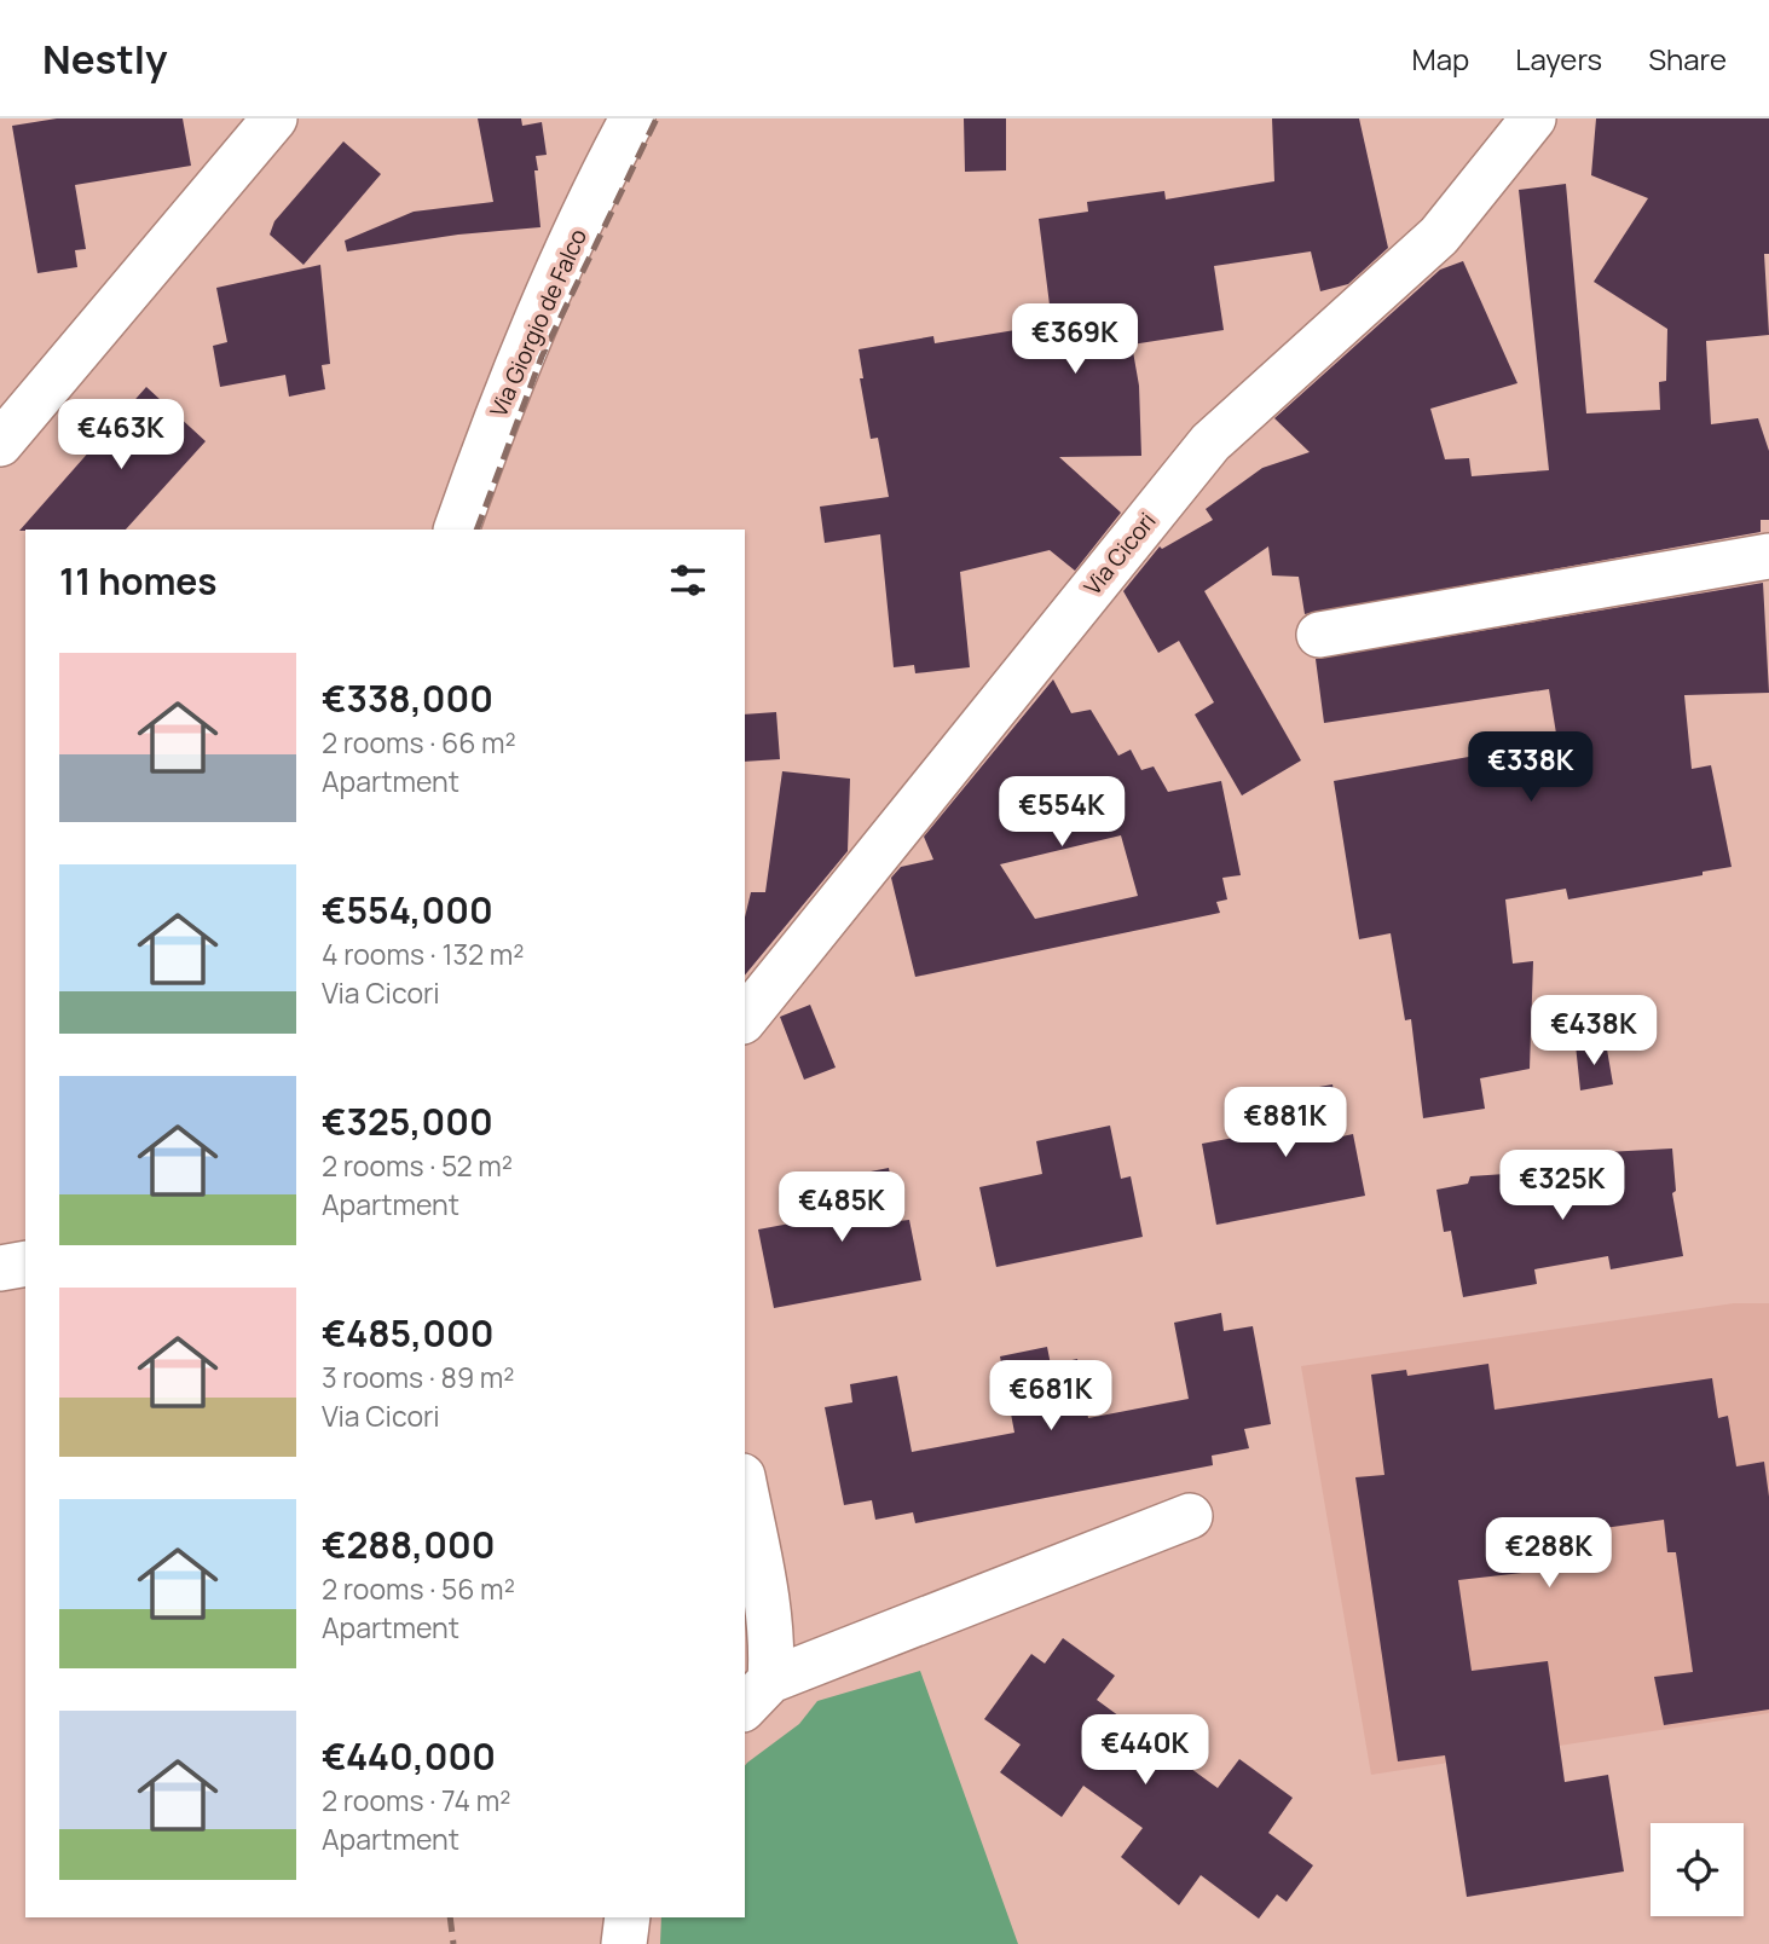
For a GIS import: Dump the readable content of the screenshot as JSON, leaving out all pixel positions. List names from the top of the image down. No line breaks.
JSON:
{"streets":{"street":["Via Giorgio de Falco","Via Cicori"]},"page":{"header":"Nestly","nav":["Map","Layers","Share"],"price":["€369K","€463K","€338K","€554K","€438K","€881K","€325K","€485K","€681K","€288K","€440K"],"heading":"11 homes","list":[{"name":"€338,000","note":"2 rooms · 66 m² · Apartment"},{"name":"€554,000","note":"4 rooms · 132 m² · Via Cicori"},{"name":"€325,000","note":"2 rooms · 52 m² · Apartment"},{"name":"€485,000","note":"3 rooms · 89 m² · Via Cicori"},{"name":"€288,000","note":"2 rooms · 56 m² · Apartment"},{"name":"€440,000","note":"2 rooms · 74 m² · Apartment"}]}}
